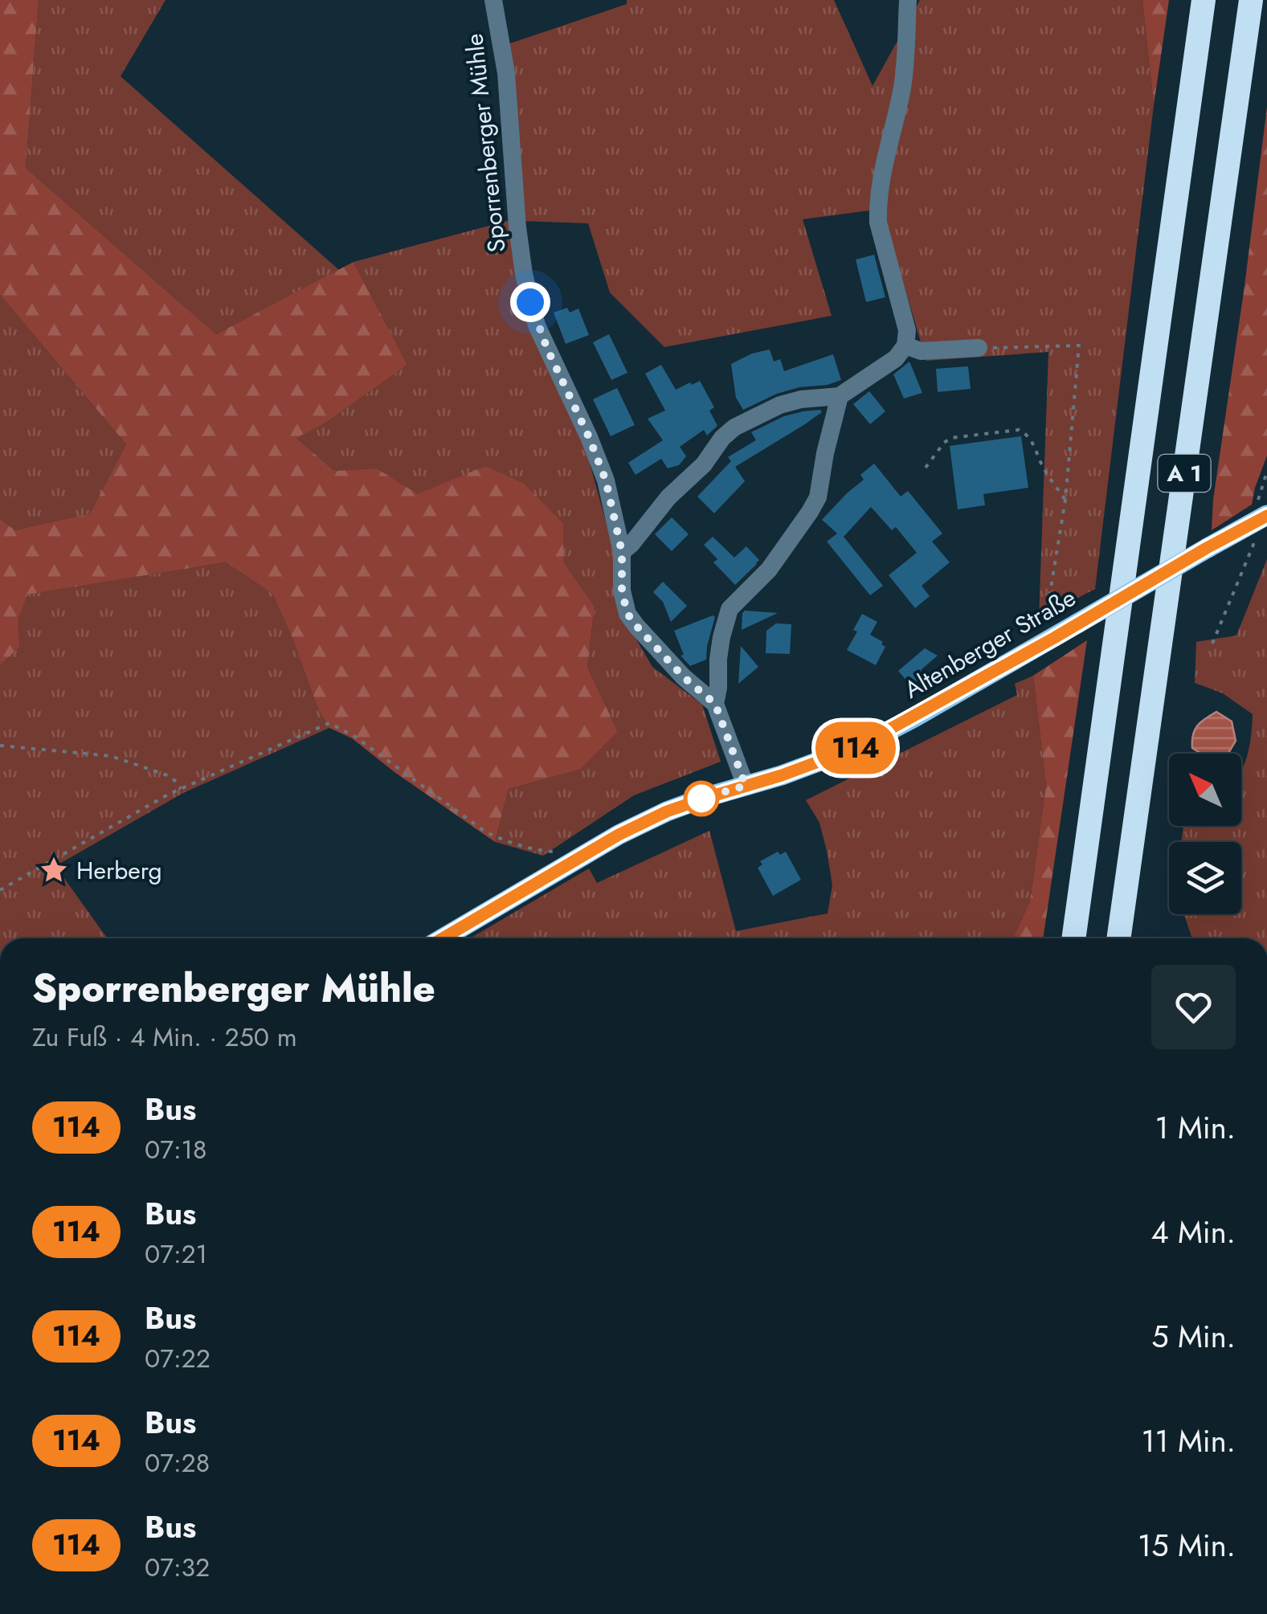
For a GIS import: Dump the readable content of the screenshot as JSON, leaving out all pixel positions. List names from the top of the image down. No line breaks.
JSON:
{"streets":{"highway":["A 1"],"main road":["Altenberger Straße"],"street":["Sporrenberger Mühle"]},"crossings":[["Sporrenberger Mühle","Altenberger Straße"]],"places":{"place":["Herberg"]},"lines":["bus line 114"],"north":"top left","page":{"on_map":"114","heading":["Sporrenberger Mühle","Zu Fuß · 4 Min. · 250 m"],"list":[{"mark":"114","name":"Bus","note":"07:18","value":"1 Min."},{"mark":"114","name":"Bus","note":"07:21","value":"4 Min."},{"mark":"114","name":"Bus","note":"07:22","value":"5 Min."},{"mark":"114","name":"Bus","note":"07:28","value":"11 Min."},{"mark":"114","name":"Bus","note":"07:32","value":"15 Min."}]}}
